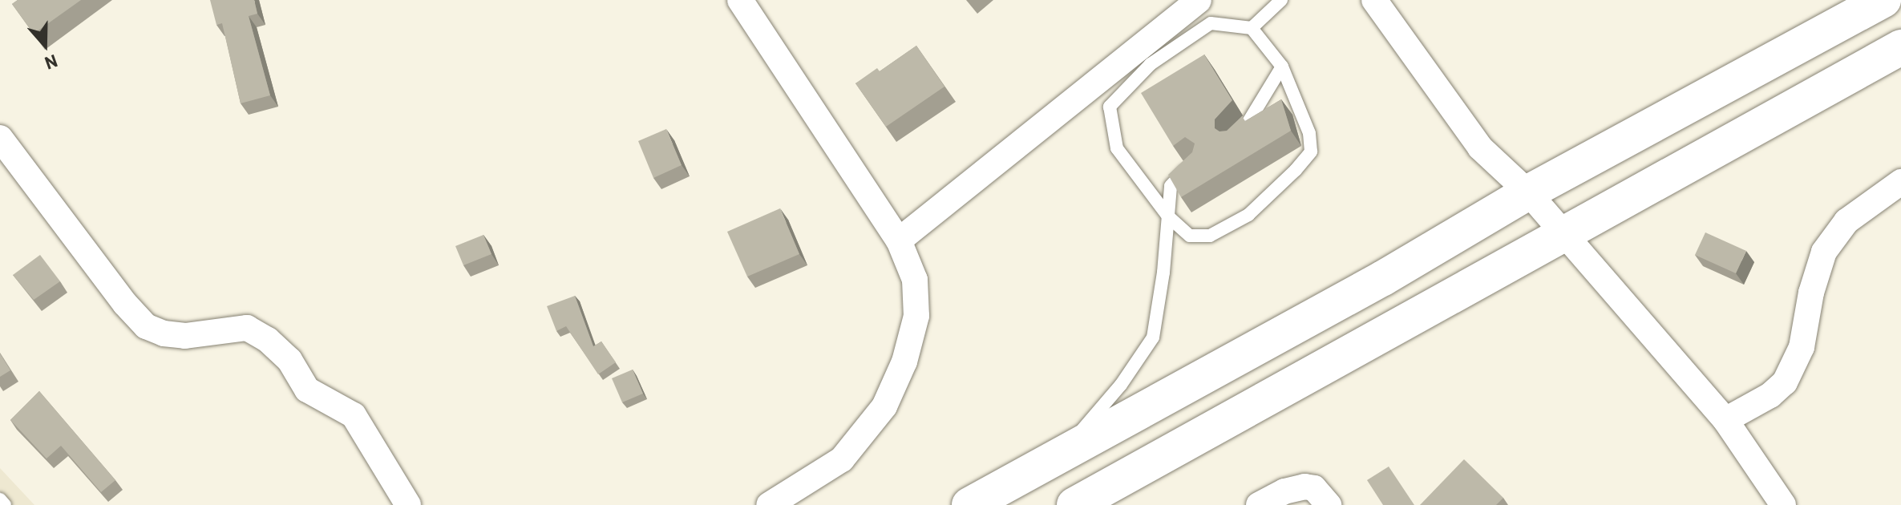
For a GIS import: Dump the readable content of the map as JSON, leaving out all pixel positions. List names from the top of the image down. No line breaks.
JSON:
{"north":"bottom"}
